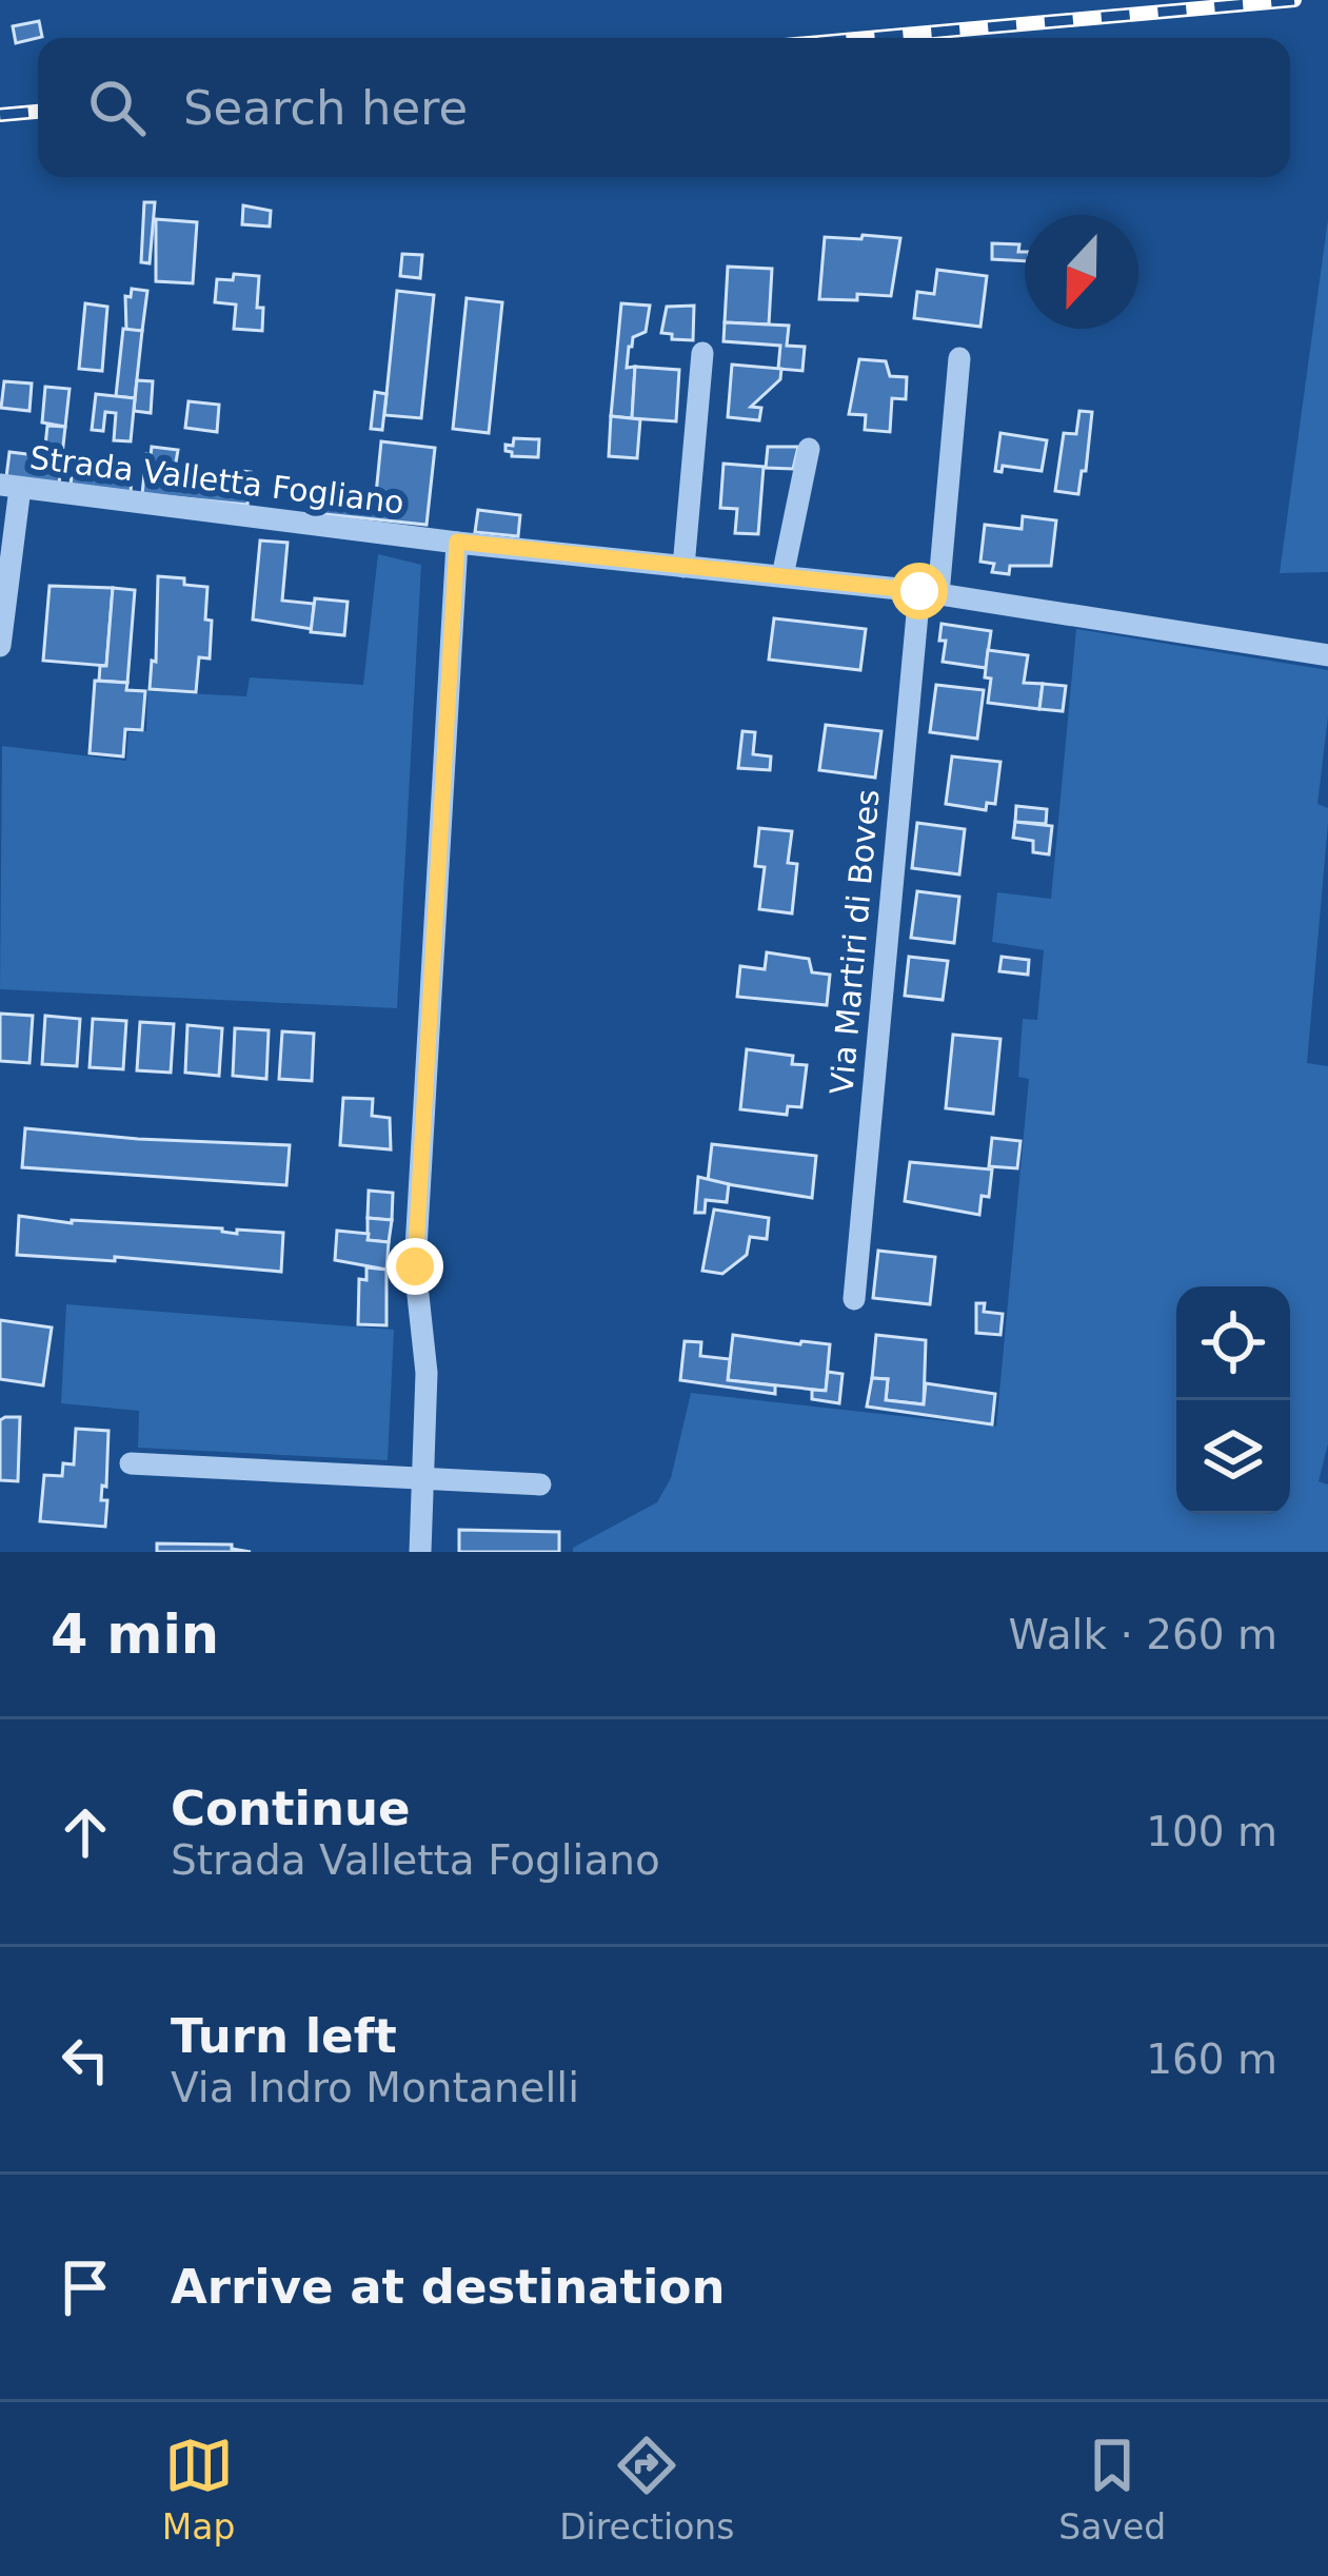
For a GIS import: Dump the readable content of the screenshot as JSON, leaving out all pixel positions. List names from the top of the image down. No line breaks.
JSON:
{"streets":{"street":["Strada Valletta Fogliano","Via Martiri di Boves"]},"crossings":[["Strada Valletta Fogliano","Via Martiri di Boves"]],"north":"bottom","page":{"search":"Search here","heading":["4 min","Walk · 260 m"],"list":[["Continue","Strada Valletta Fogliano","100 m"],["Turn left","Via Indro Montanelli","160 m"],"Arrive at destination"],"nav":["Map","Directions","Saved"]}}
